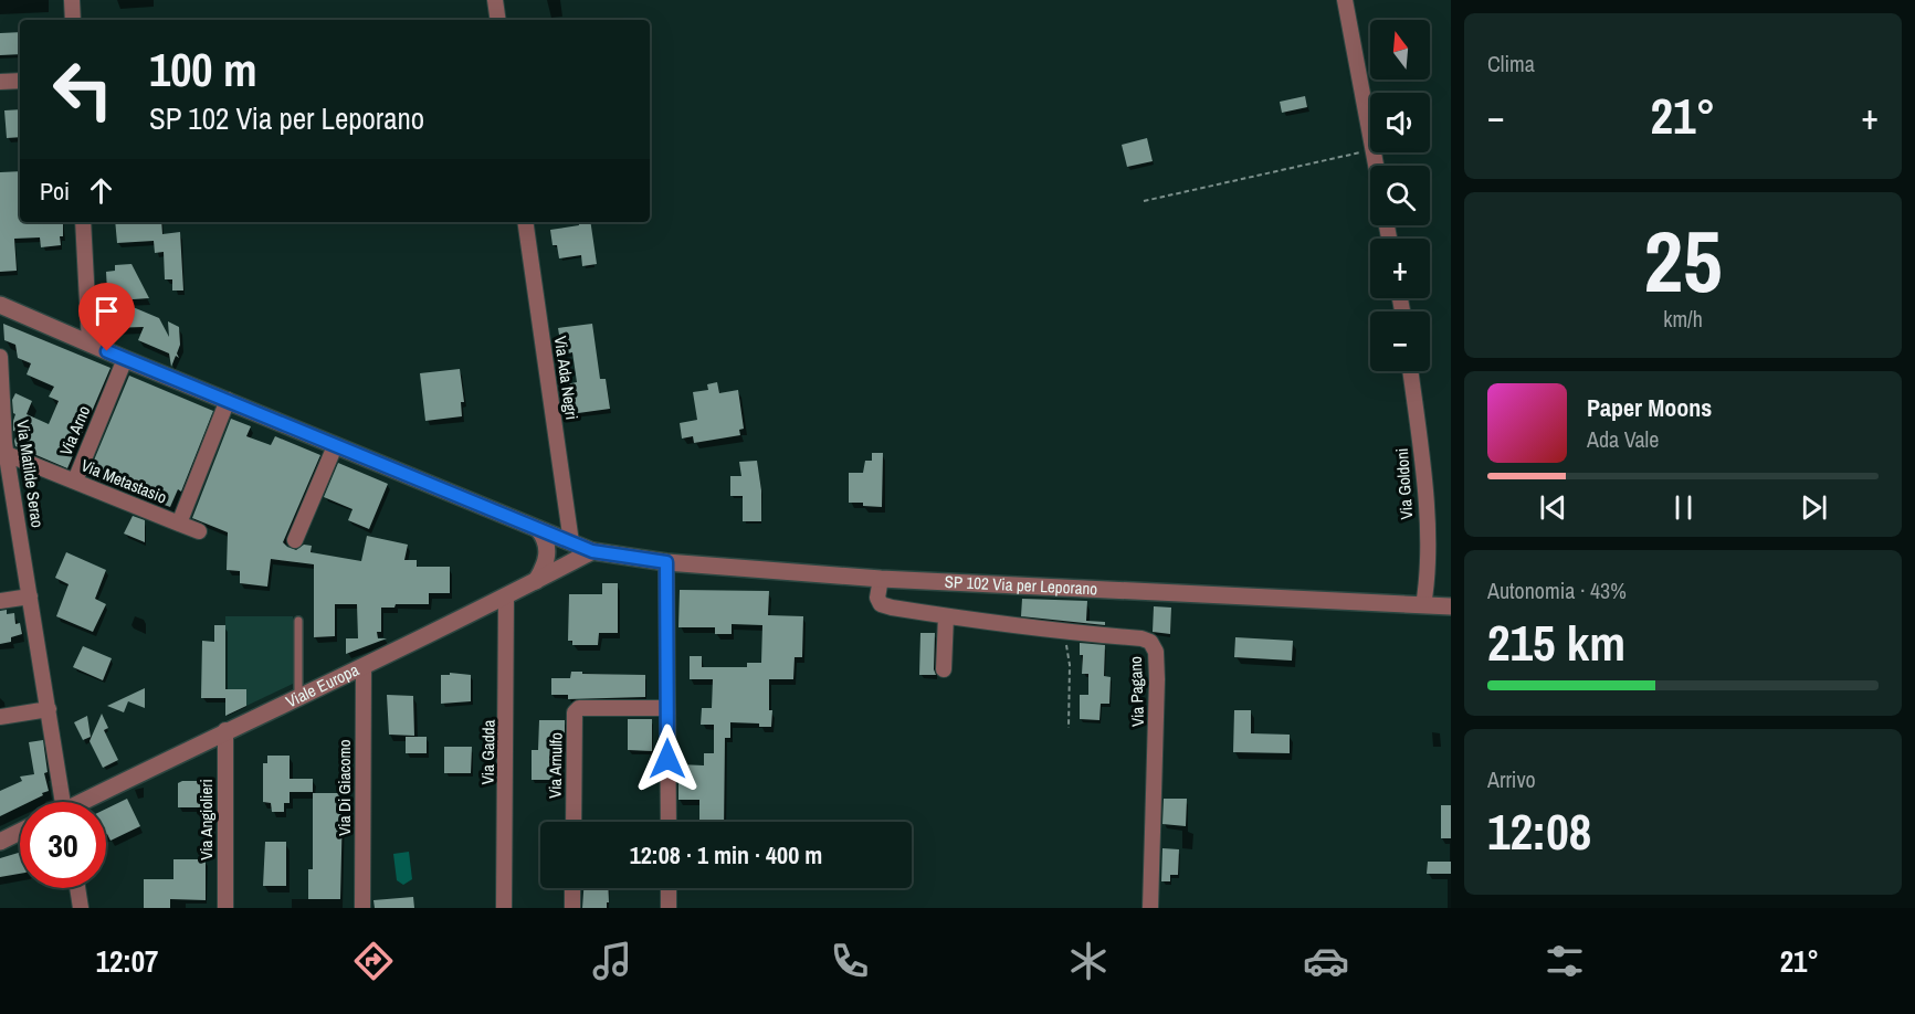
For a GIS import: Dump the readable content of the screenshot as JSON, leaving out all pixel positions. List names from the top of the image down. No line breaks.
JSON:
{"streets":{"street":["Via Ada Negri","Via Arno","Via Matilde Serao","Via Metastasio","Via Goldoni","SP 102 Via per Leporano","Viale Europa","Via Pagano","Via Gadda","Via Arnulfo","Via Di Giacomo","Via Angiolieri"]},"crossings":[["Via Ada Negri","SP 102 Via per Leporano"],["Via Arno","Via Metastasio"],["Via Arno","SP 102 Via per Leporano"],["Via Matilde Serao","Via Metastasio"],["Via Metastasio","SP 102 Via per Leporano"],["Via Goldoni","SP 102 Via per Leporano"],["SP 102 Via per Leporano","Viale Europa"],["SP 102 Via per Leporano","Via Pagano"],["Viale Europa","Via Gadda"],["Viale Europa","Via Di Giacomo"],["Viale Europa","Via Angiolieri"]],"north":"top","page":{"tile":["Clima",["25","km/h"],["Autonomia · 43%","215 km"],["Arrivo","12:08"]],"map_buttons":["+","−"],"turn":["100 m","SP 102 Via per Leporano"],"heat":["−","21°","+"],"then":"Poi","song":["Paper Moons","Ada Vale"],"limit":"30","trip":"12:08 · 1 min · 400 m","tabs":["12:07","21°"]}}
